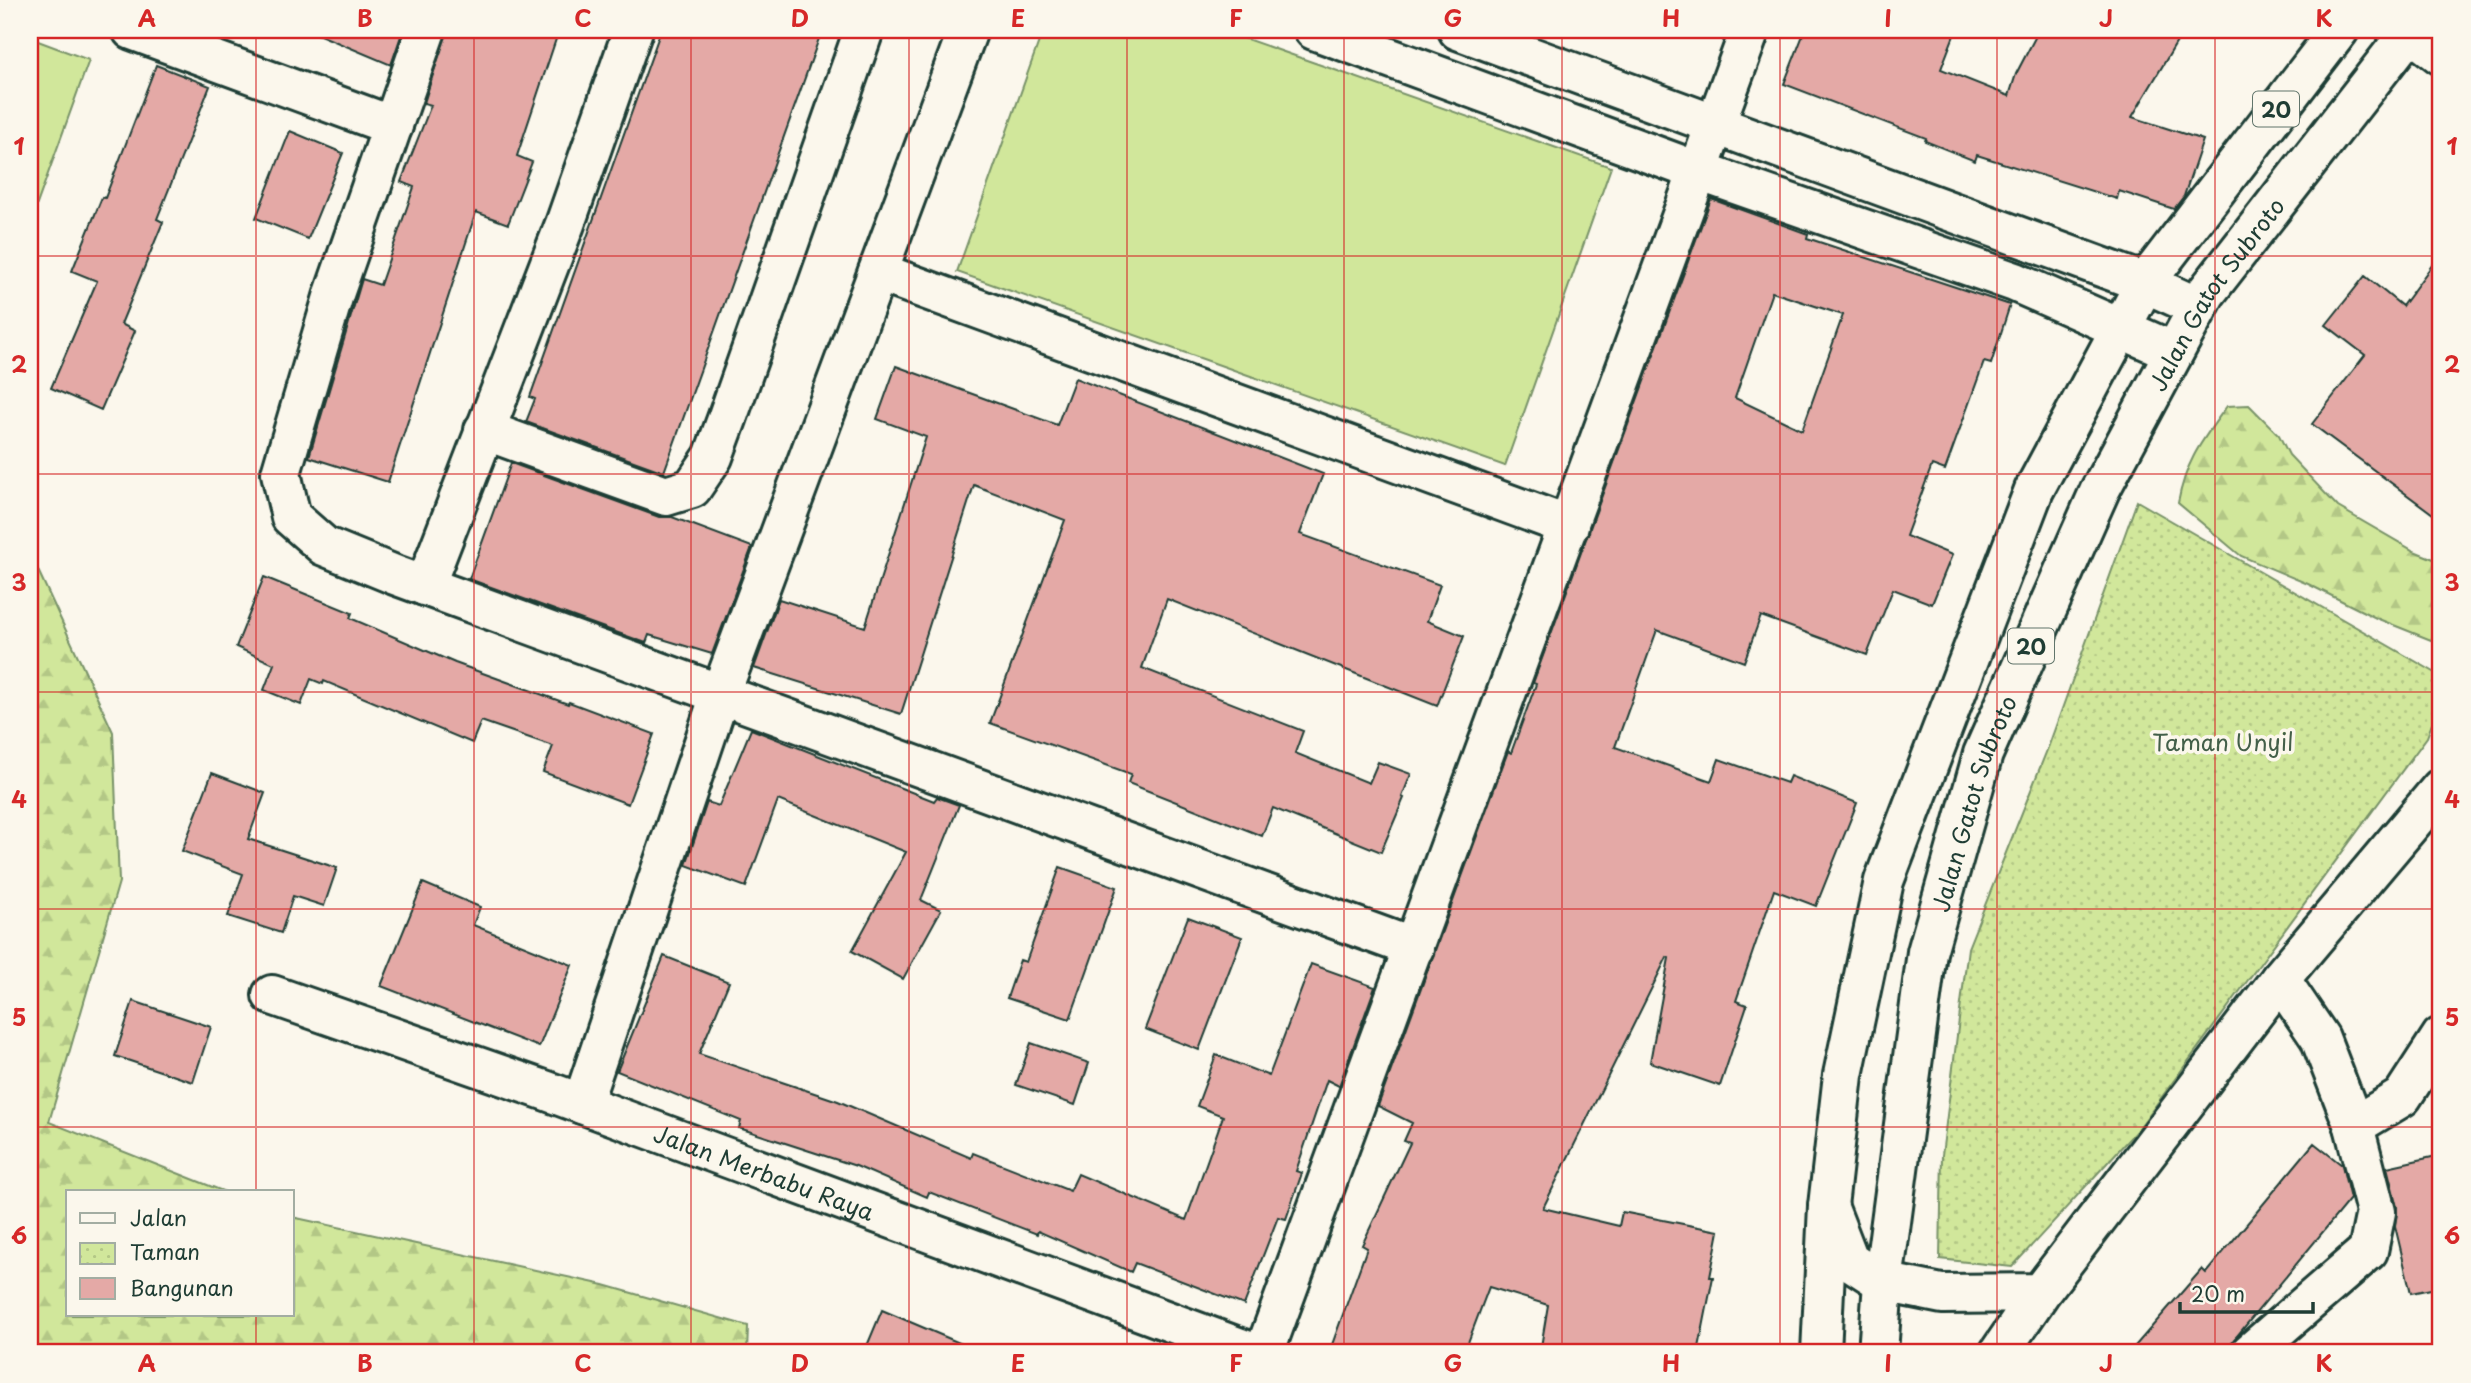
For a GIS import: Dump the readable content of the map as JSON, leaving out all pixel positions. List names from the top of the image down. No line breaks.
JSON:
{"streets":{"main road":["20","Jalan Gatot Subroto","Jalan Merbabu Raya"]},"parks":["Taman Unyil"],"legend":["Jalan","Taman","Bangunan"],"scale_bar":"20 m","grid":{"columns":["A","B","C","D","E","F","G","H","I","J","K"],"rows":["1","2","3","4","5","6"]}}
